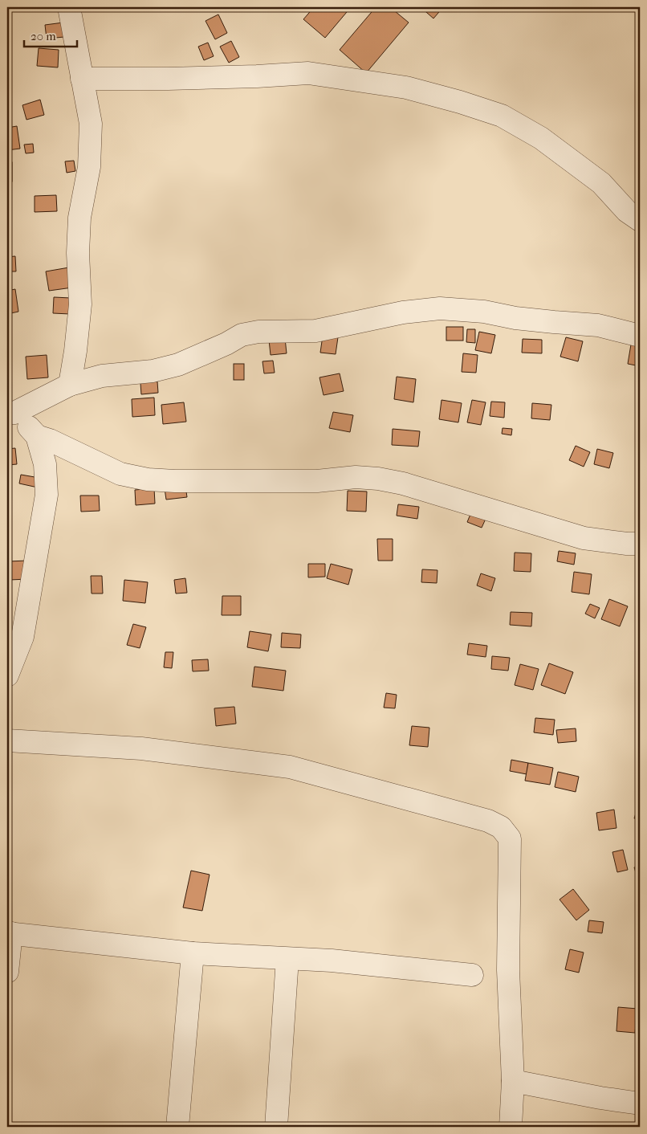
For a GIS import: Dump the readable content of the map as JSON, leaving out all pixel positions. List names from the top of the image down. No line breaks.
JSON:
{"scale_bar":"20 m"}
